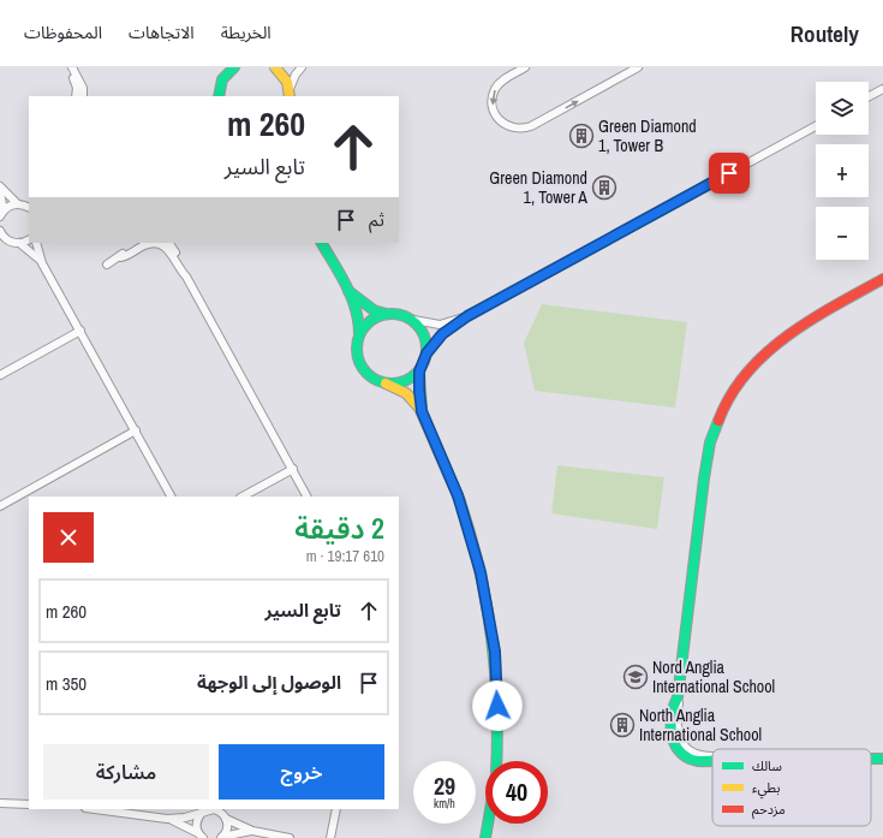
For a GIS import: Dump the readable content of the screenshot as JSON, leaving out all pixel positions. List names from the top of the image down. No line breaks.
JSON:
{"places":{"building":["Green Diamond 1, Tower B","Green Diamond 1, Tower A","North Anglia International School"],"school or university":["Nord Anglia International School"]},"legend":["سالك","بطيء","مزدحم"],"page":{"header":"Routely","nav":["الخريطة","الاتجاهات","المحفوظات"],"map_buttons":["+","−"],"turn":["260 m","تابع السير"],"then":"ثم","heading":["2 دقيقة","610 m · 19:17"],"list":[{"name":"تابع السير","value":"260 m"},{"name":"الوصول إلى الوجهة","value":"350 m"}],"buttons":["خروج","مشاركة"],"speed":"29 km/h","limit":"40"}}
